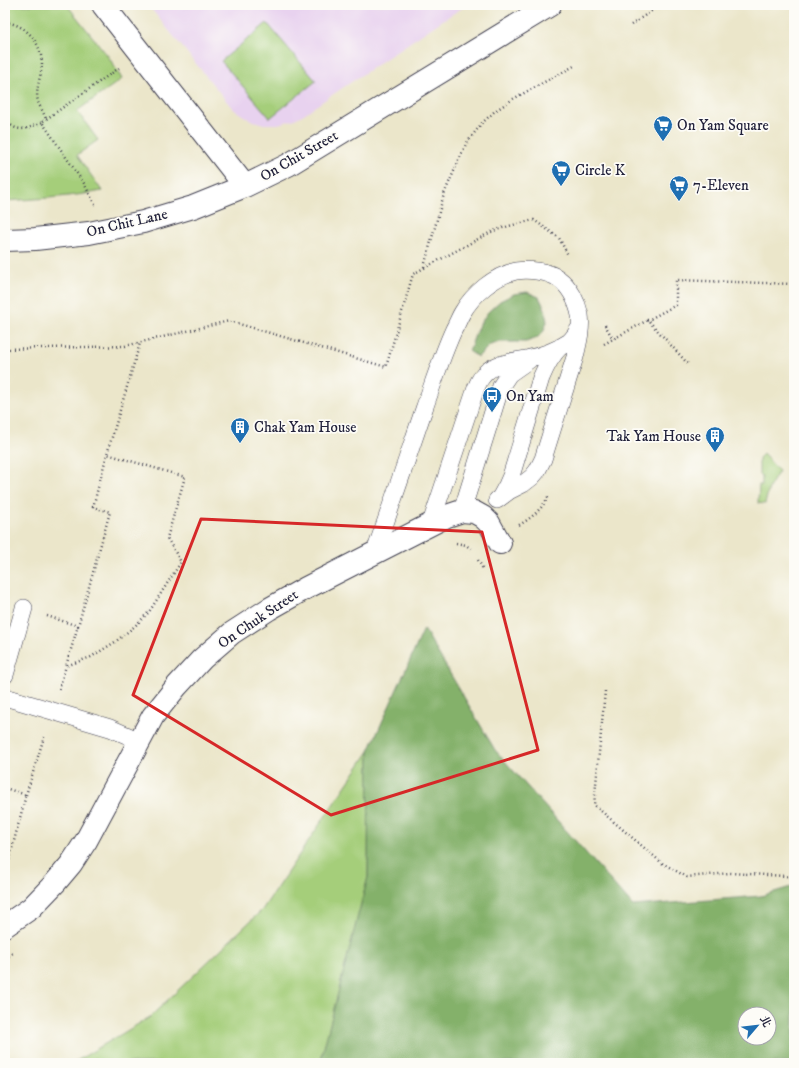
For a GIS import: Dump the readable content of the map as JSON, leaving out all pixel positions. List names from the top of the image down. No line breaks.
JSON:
{"streets":{"street":["On Chit Street","On Chit Lane","On Chuk Street"]},"crossings":[["On Chit Street","On Chit Lane"]],"places":{"supermarket":["On Yam Square","Circle K","7-Eleven"],"bus stop":["On Yam"],"building":["Chak Yam House","Tak Yam House"]},"north":"top right"}
